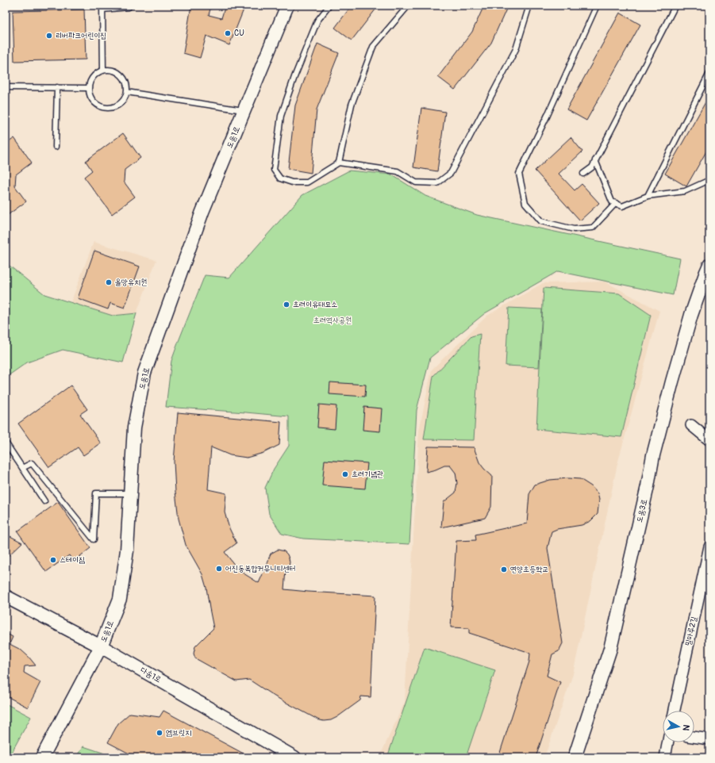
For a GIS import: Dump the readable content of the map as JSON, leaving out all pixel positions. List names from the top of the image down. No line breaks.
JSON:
{"streets":{"street":["도움1로","도움3로","밀마루2길","다솜1로"]},"crossings":[["도움1로","다솜1로"]],"parks":["초려역사공원"],"places":["CU","리버파크어린이집","올망유치원","초려이유태묘소","초려기념관","스테이짐","어진동복합커뮤니티센터","연양초등학교","엠브릿지"],"north":"right"}
